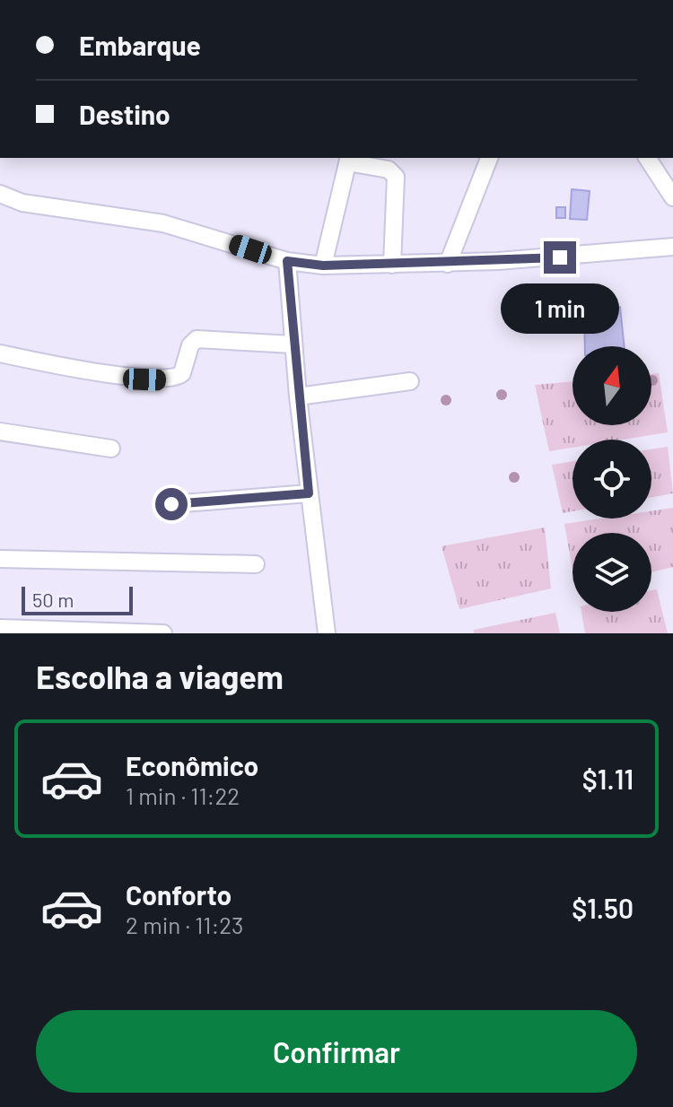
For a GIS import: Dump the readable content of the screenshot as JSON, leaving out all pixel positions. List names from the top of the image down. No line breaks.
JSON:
{"scale_bar":"50 m","north":"top","page":{"banner":["Embarque","Destino"],"bubble":"1 min","scale":"50 m","heading":"Escolha a viagem","list":[{"name":"Econômico","note":"1 min · 11:22","value":"$1.11"},{"name":"Conforto","note":"2 min · 11:23","value":"$1.50"}],"buttons":"Confirmar"}}
